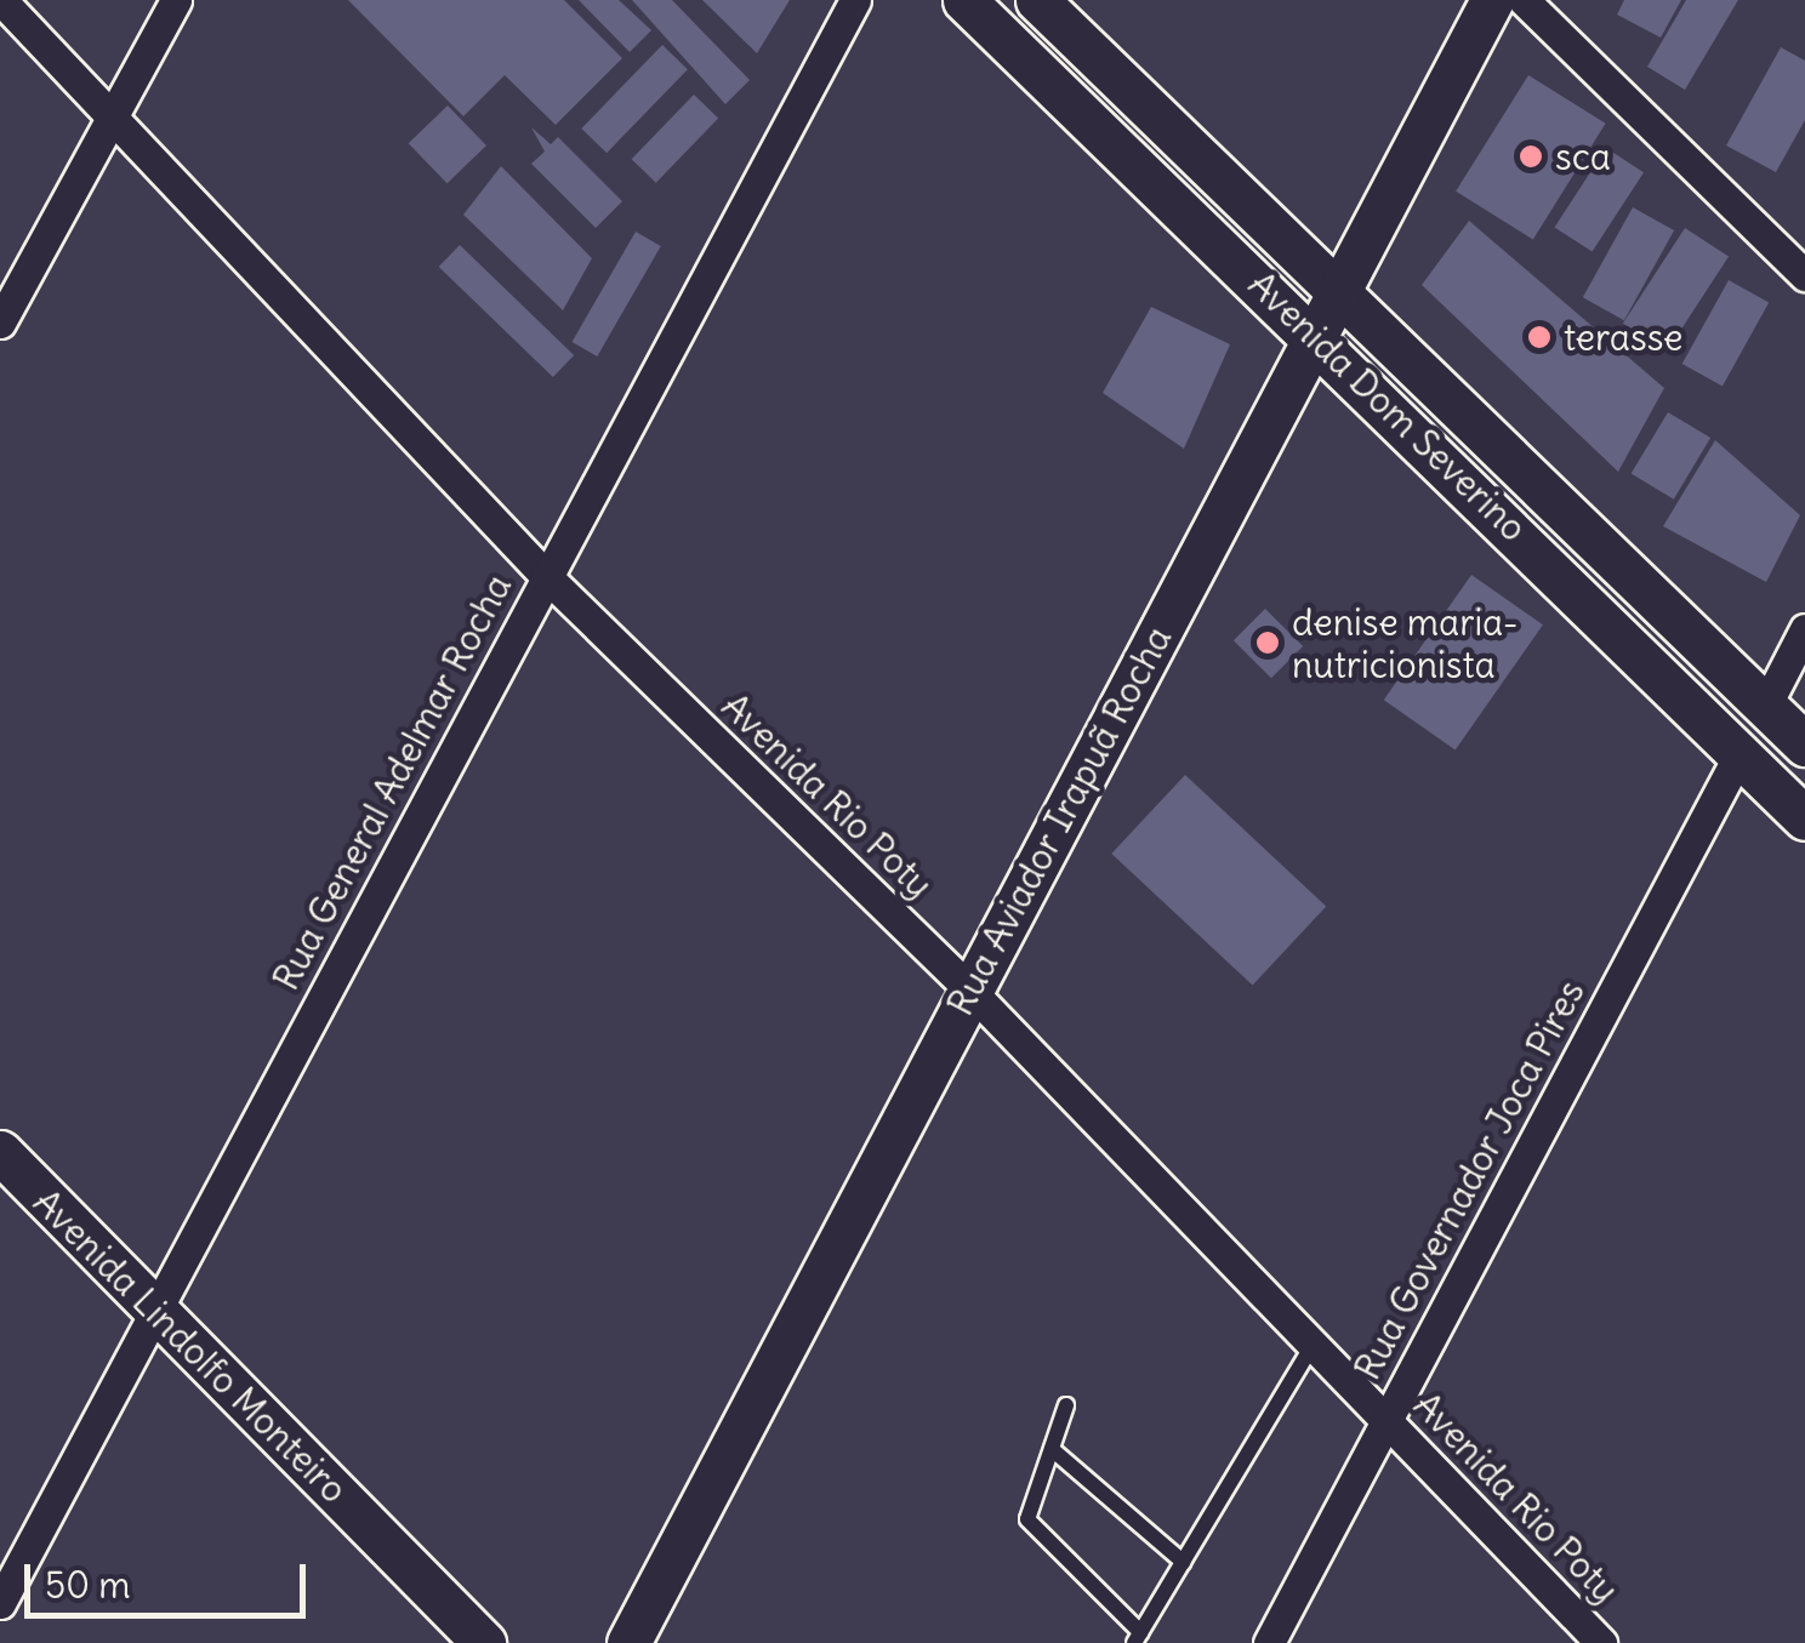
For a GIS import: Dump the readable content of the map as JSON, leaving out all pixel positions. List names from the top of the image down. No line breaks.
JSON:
{"streets":{"street":["Avenida Dom Severino","Rua General Adelmar Rocha","Avenida Rio Poty","Rua Aviador Irapuã Rocha","Rua Governador Joca Pires","Avenida Lindolfo Monteiro"]},"crossings":[["Avenida Dom Severino","Rua Aviador Irapuã Rocha"],["Avenida Dom Severino","Rua Governador Joca Pires"],["Rua General Adelmar Rocha","Avenida Rio Poty"],["Rua General Adelmar Rocha","Avenida Lindolfo Monteiro"],["Avenida Rio Poty","Rua Aviador Irapuã Rocha"],["Avenida Rio Poty","Rua Governador Joca Pires"]],"places":["sca","terasse","denise maria- nutricionista"],"scale_bar":"50 m"}
